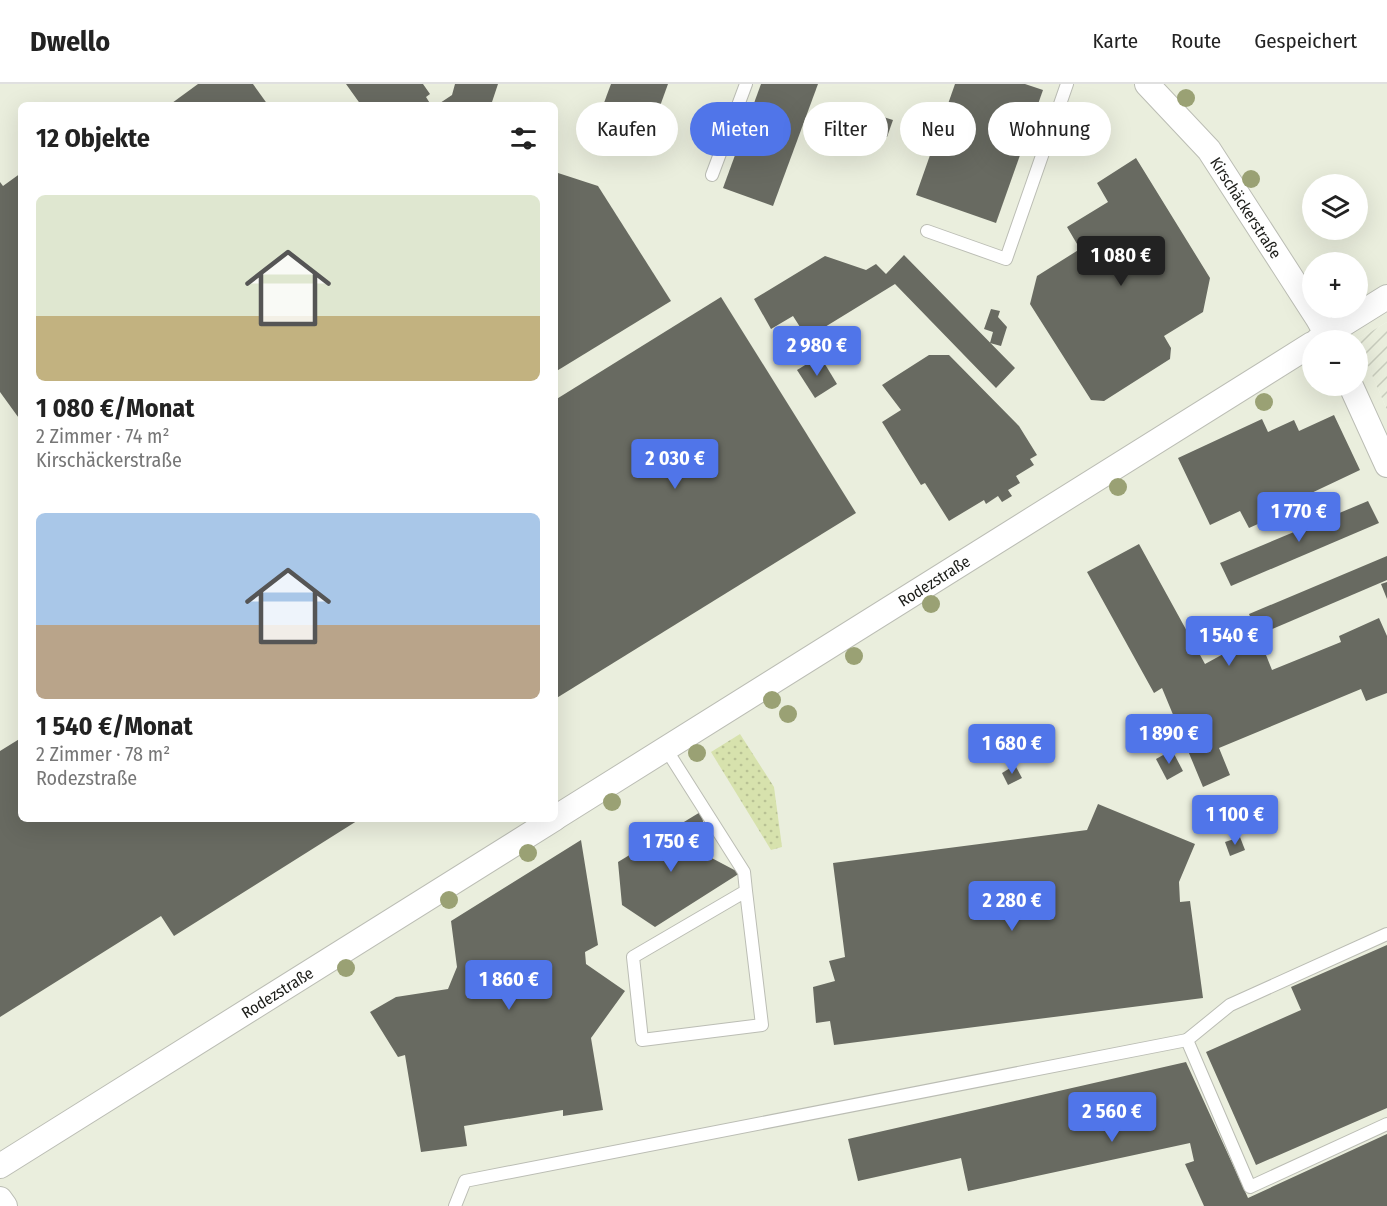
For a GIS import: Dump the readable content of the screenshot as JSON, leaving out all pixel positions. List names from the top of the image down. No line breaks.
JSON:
{"streets":{"street":["Kirschäckerstraße","Rodezstraße"]},"page":{"header":"Dwello","nav":["Karte","Route","Gespeichert"],"chip":["Kaufen","Mieten","Filter","Neu","Wohnung"],"heading":"12 Objekte","map_buttons":["+","−"],"list":[{"name":"1 080 €/Monat","note":"2 Zimmer · 74 m² · Kirschäckerstraße"},{"name":"1 540 €/Monat","note":"2 Zimmer · 78 m² · Rodezstraße"}],"price":["1 080 €","2 980 €","2 030 €","1 770 €","1 540 €","1 890 €","1 680 €","1 100 €","1 750 €","2 280 €","1 860 €","2 560 €"]}}
